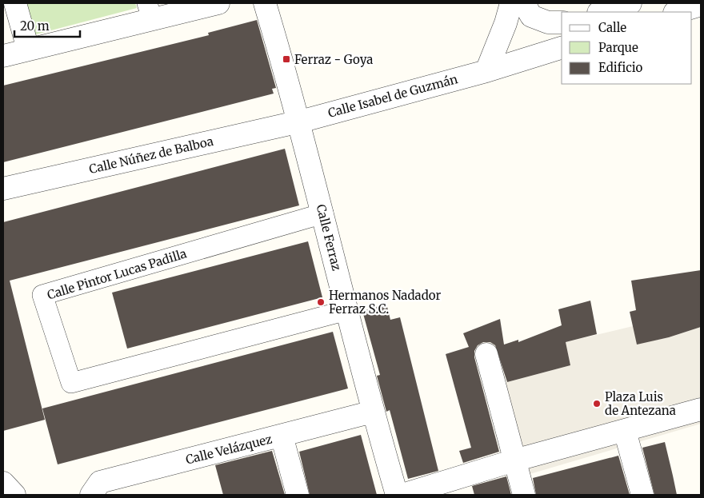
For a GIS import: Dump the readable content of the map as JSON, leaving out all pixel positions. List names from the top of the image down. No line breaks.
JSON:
{"streets":{"street":["Calle Isabel de Guzmán","Calle Núñez de Balboa","Calle Ferraz","Calle Pintor Lucas Padilla","Calle Velázquez"]},"crossings":[["Calle Isabel de Guzmán","Calle Núñez de Balboa"],["Calle Isabel de Guzmán","Calle Ferraz"],["Calle Núñez de Balboa","Calle Ferraz"],["Calle Ferraz","Calle Pintor Lucas Padilla"],["Calle Ferraz","Calle Velázquez"]],"places":{"transit":["Ferraz - Goya"],"other":["Hermanos Nadador Ferraz S.C.","Plaza Luis de Antezana"]},"legend":["Calle","Parque","Edificio"],"scale_bar":"20 m"}
